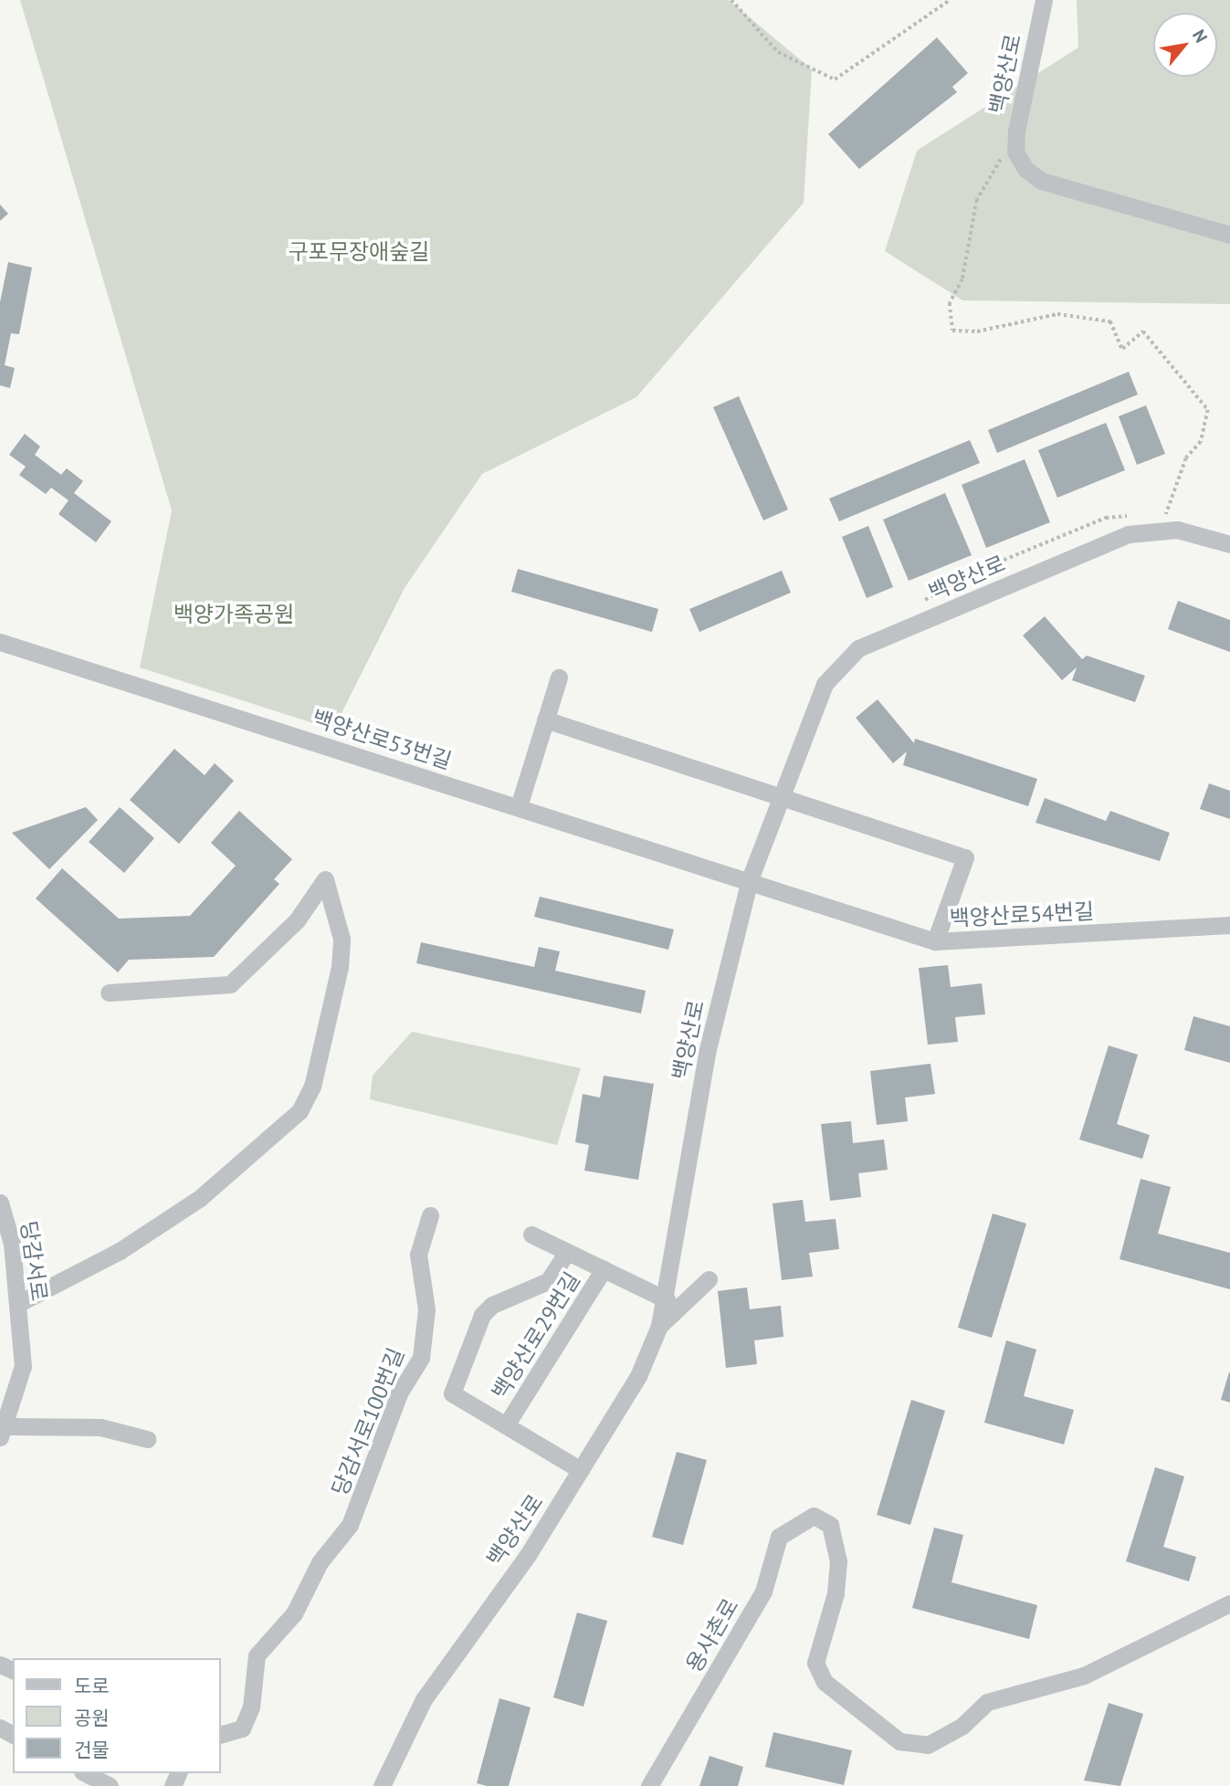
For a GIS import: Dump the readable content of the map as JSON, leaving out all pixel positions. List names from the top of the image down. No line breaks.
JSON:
{"streets":{"street":["백양산로","백양산로53번길","백양산로54번길","당감서로","백양산로29번길","당감서로100번길","용사촌로"]},"crossings":[["백양산로","백양산로53번길"],["백양산로","백양산로54번길"],["백양산로","백양산로29번길"],["백양산로53번길","백양산로54번길"]],"parks":["구포무장애숲길","백양가족공원"],"legend":["도로","공원","건물"],"north":"top right"}
